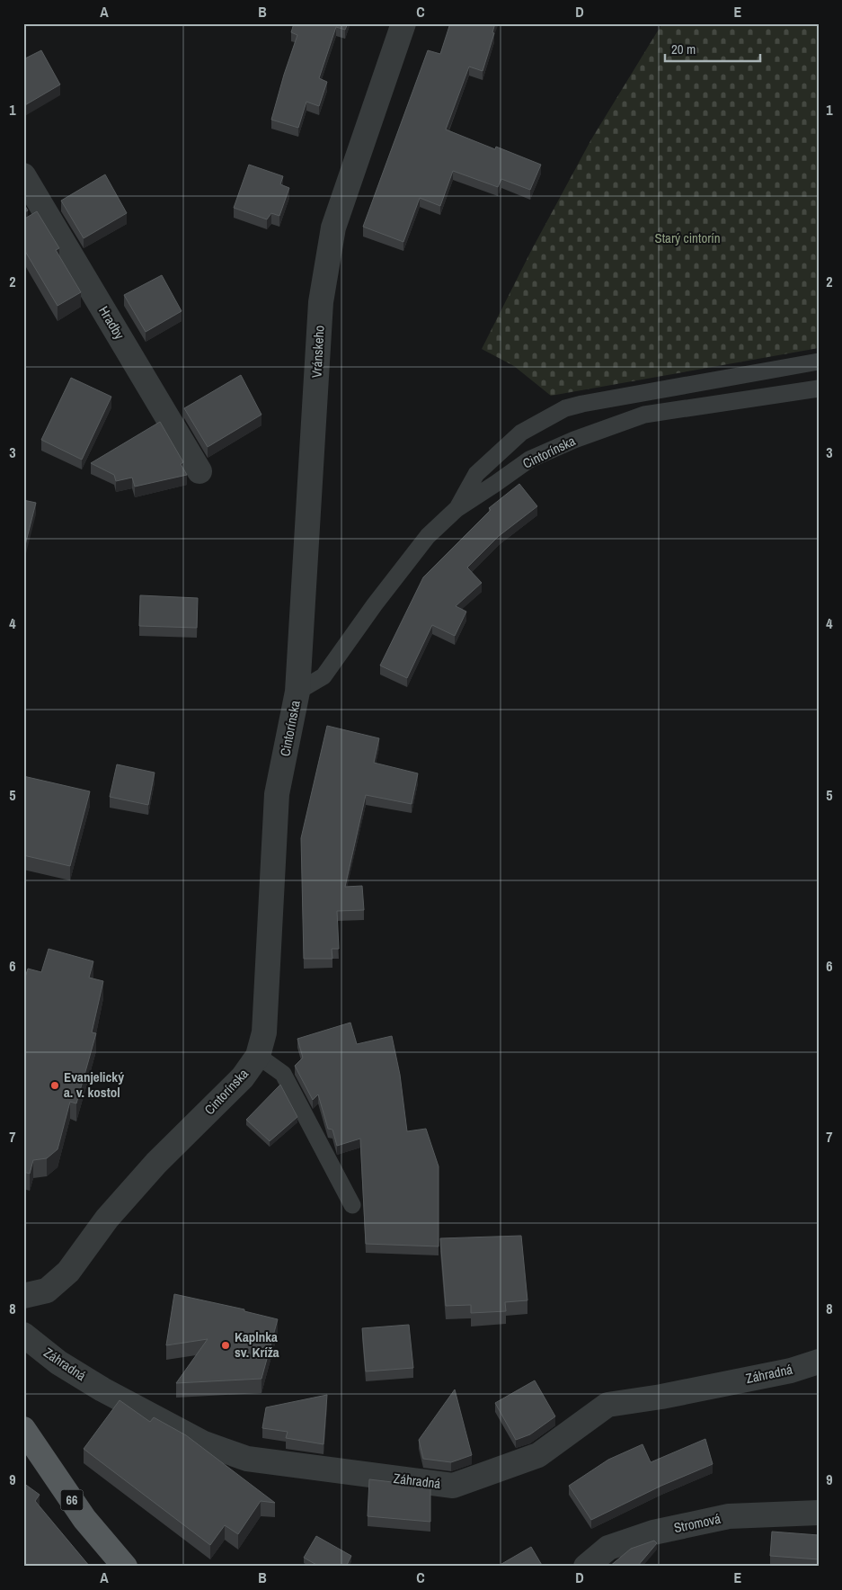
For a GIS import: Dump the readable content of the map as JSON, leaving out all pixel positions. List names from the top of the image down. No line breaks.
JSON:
{"streets":{"main road":["66"],"street":["Hradby","Vránskeho","Cintorínska","Záhradná","Stromová"]},"crossings":[["Vránskeho","Cintorínska"]],"parks":["Starý cintorín"],"places":["Evanjelický a. v. kostol","Kaplnka sv. Kríža"],"scale_bar":"20 m","grid":{"columns":["A","B","C","D","E"],"rows":["1","2","3","4","5","6","7","8","9"]}}
